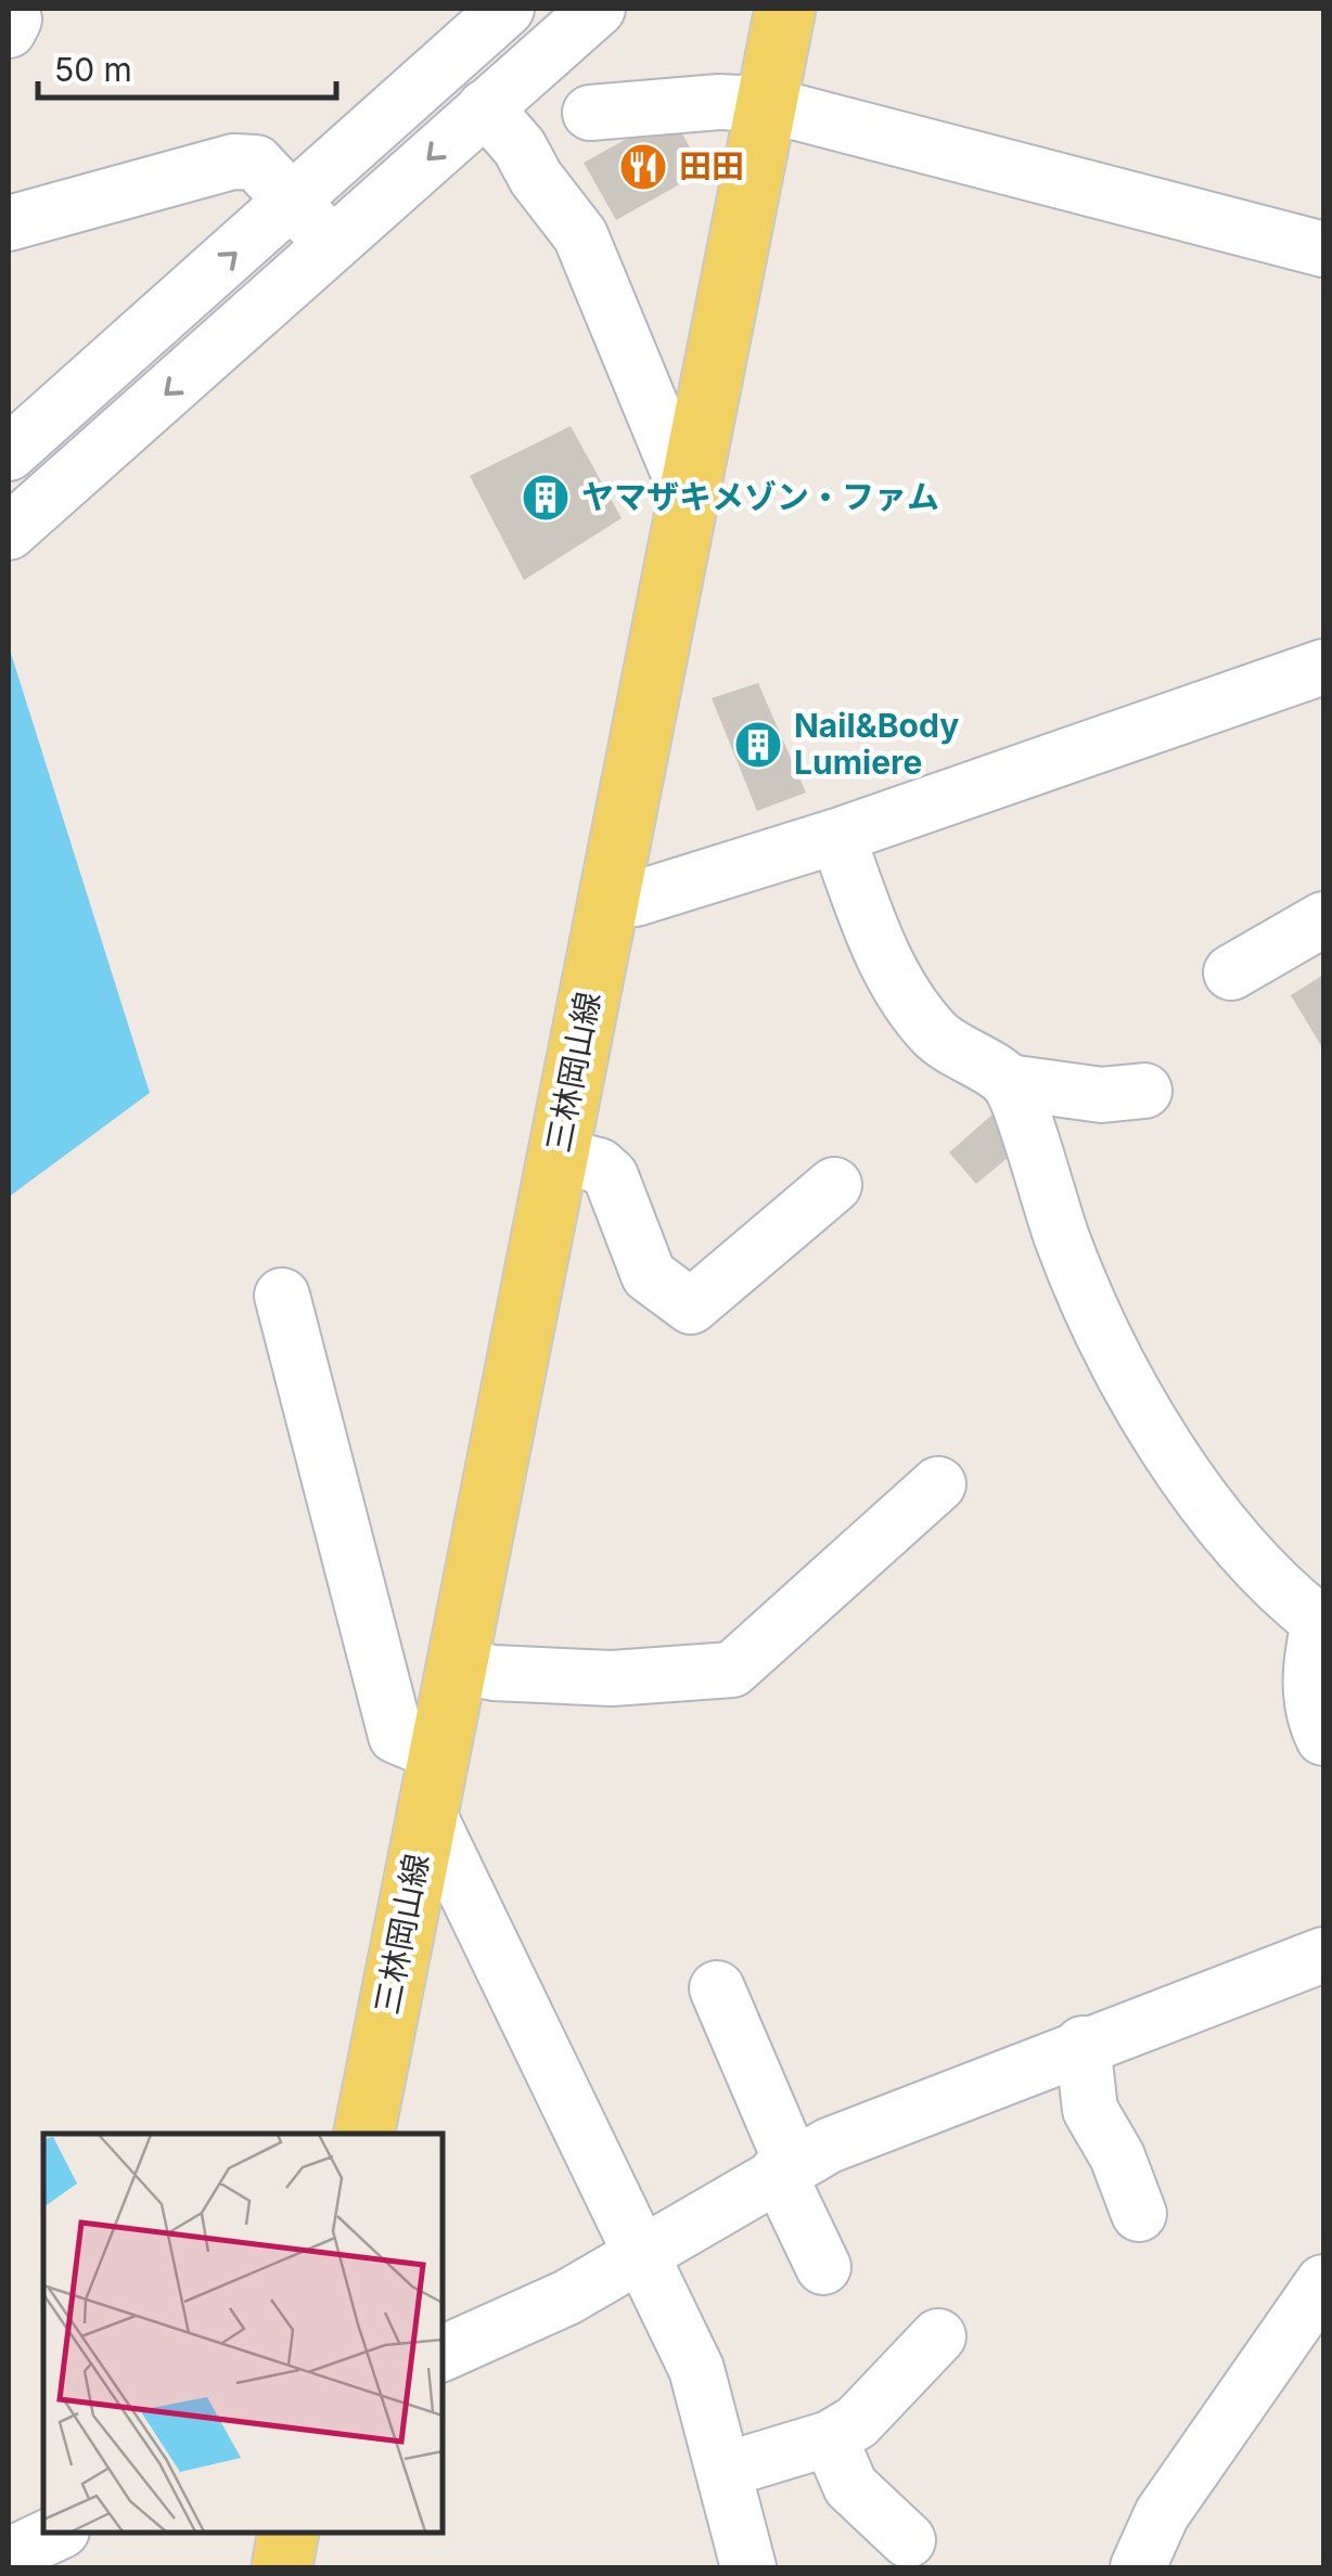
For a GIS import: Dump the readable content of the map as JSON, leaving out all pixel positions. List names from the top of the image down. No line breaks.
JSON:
{"streets":{"main road":["三林岡山線"]},"places":{"restaurant":["田田"],"building":["ヤマザキメゾン・ファム","Nail&Body Lumiere"]},"scale_bar":"50 m"}
